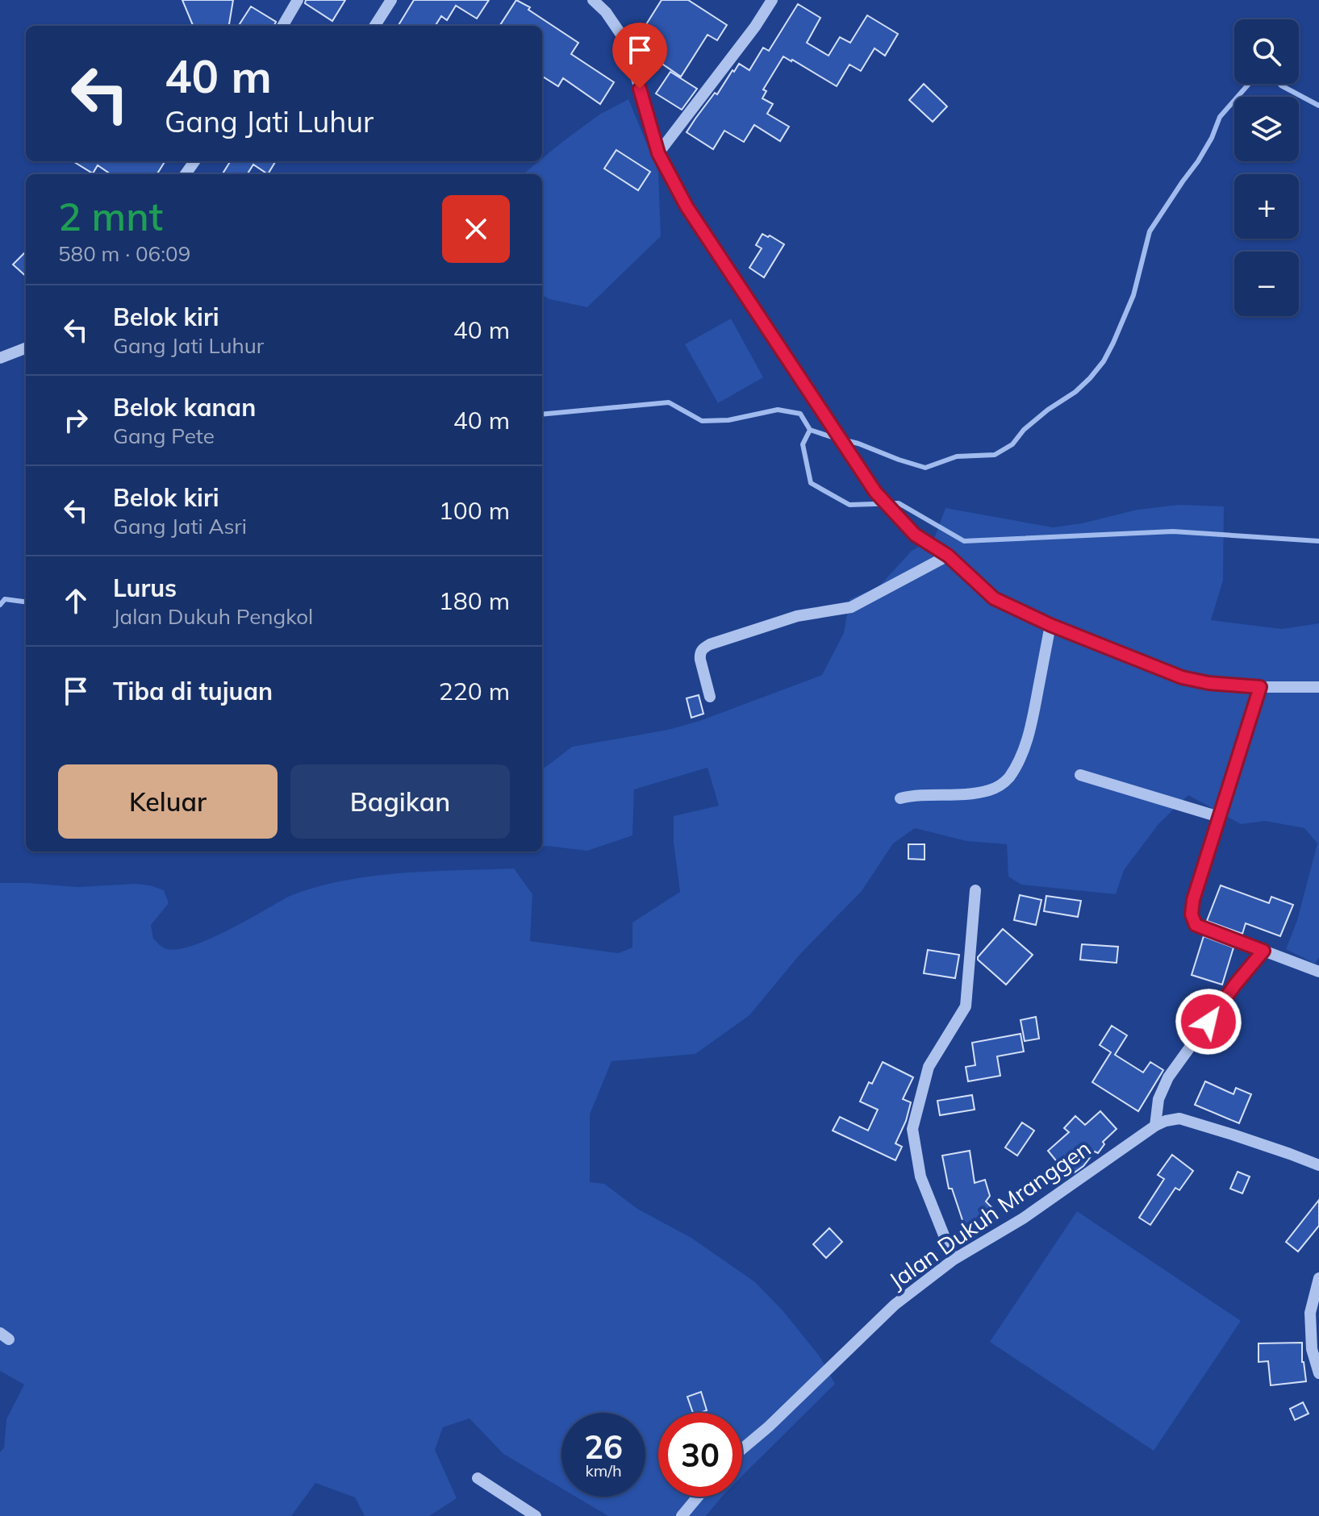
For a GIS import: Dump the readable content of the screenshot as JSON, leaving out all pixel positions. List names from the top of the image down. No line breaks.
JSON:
{"streets":{"street":["Jalan Dukuh Mranggen"]},"page":{"map_buttons":["+","−"],"turn":["40 m","Gang Jati Luhur"],"heading":["2 mnt","580 m · 06:09"],"list":[{"name":"Belok kiri","note":"Gang Jati Luhur","value":"40 m"},{"name":"Belok kanan","note":"Gang Pete","value":"40 m"},{"name":"Belok kiri","note":"Gang Jati Asri","value":"100 m"},{"name":"Lurus","note":"Jalan Dukuh Pengkol","value":"180 m"},{"name":"Tiba di tujuan","value":"220 m"}],"buttons":["Keluar","Bagikan"],"speed":"26 km/h","limit":"30"}}
